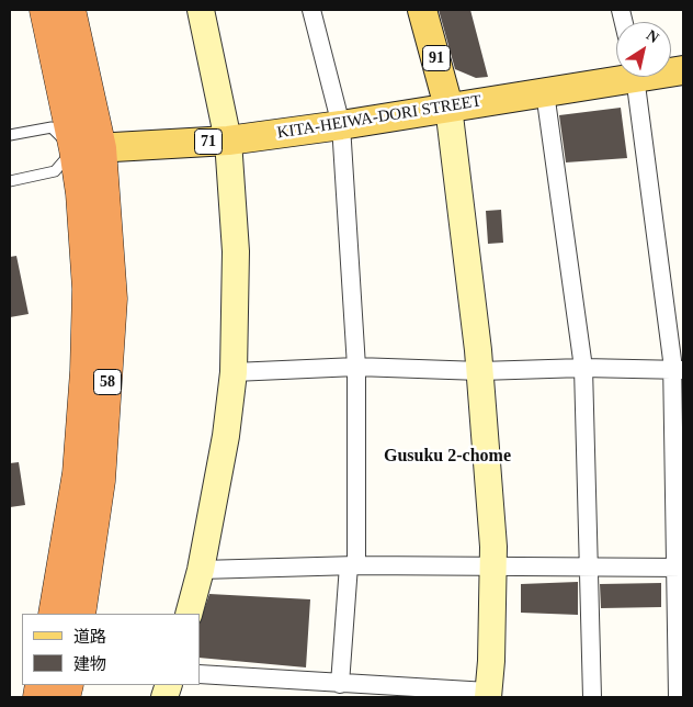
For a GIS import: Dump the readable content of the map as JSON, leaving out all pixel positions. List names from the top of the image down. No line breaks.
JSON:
{"streets":{"highway":["58"],"main road":["91","KITA-HEIWA-DORI STREET","71"]},"crossings":[["91","KITA-HEIWA-DORI STREET"],["KITA-HEIWA-DORI STREET","58"]],"districts":["Gusuku 2-chome"],"legend":["道路","建物"],"north":"top right"}
